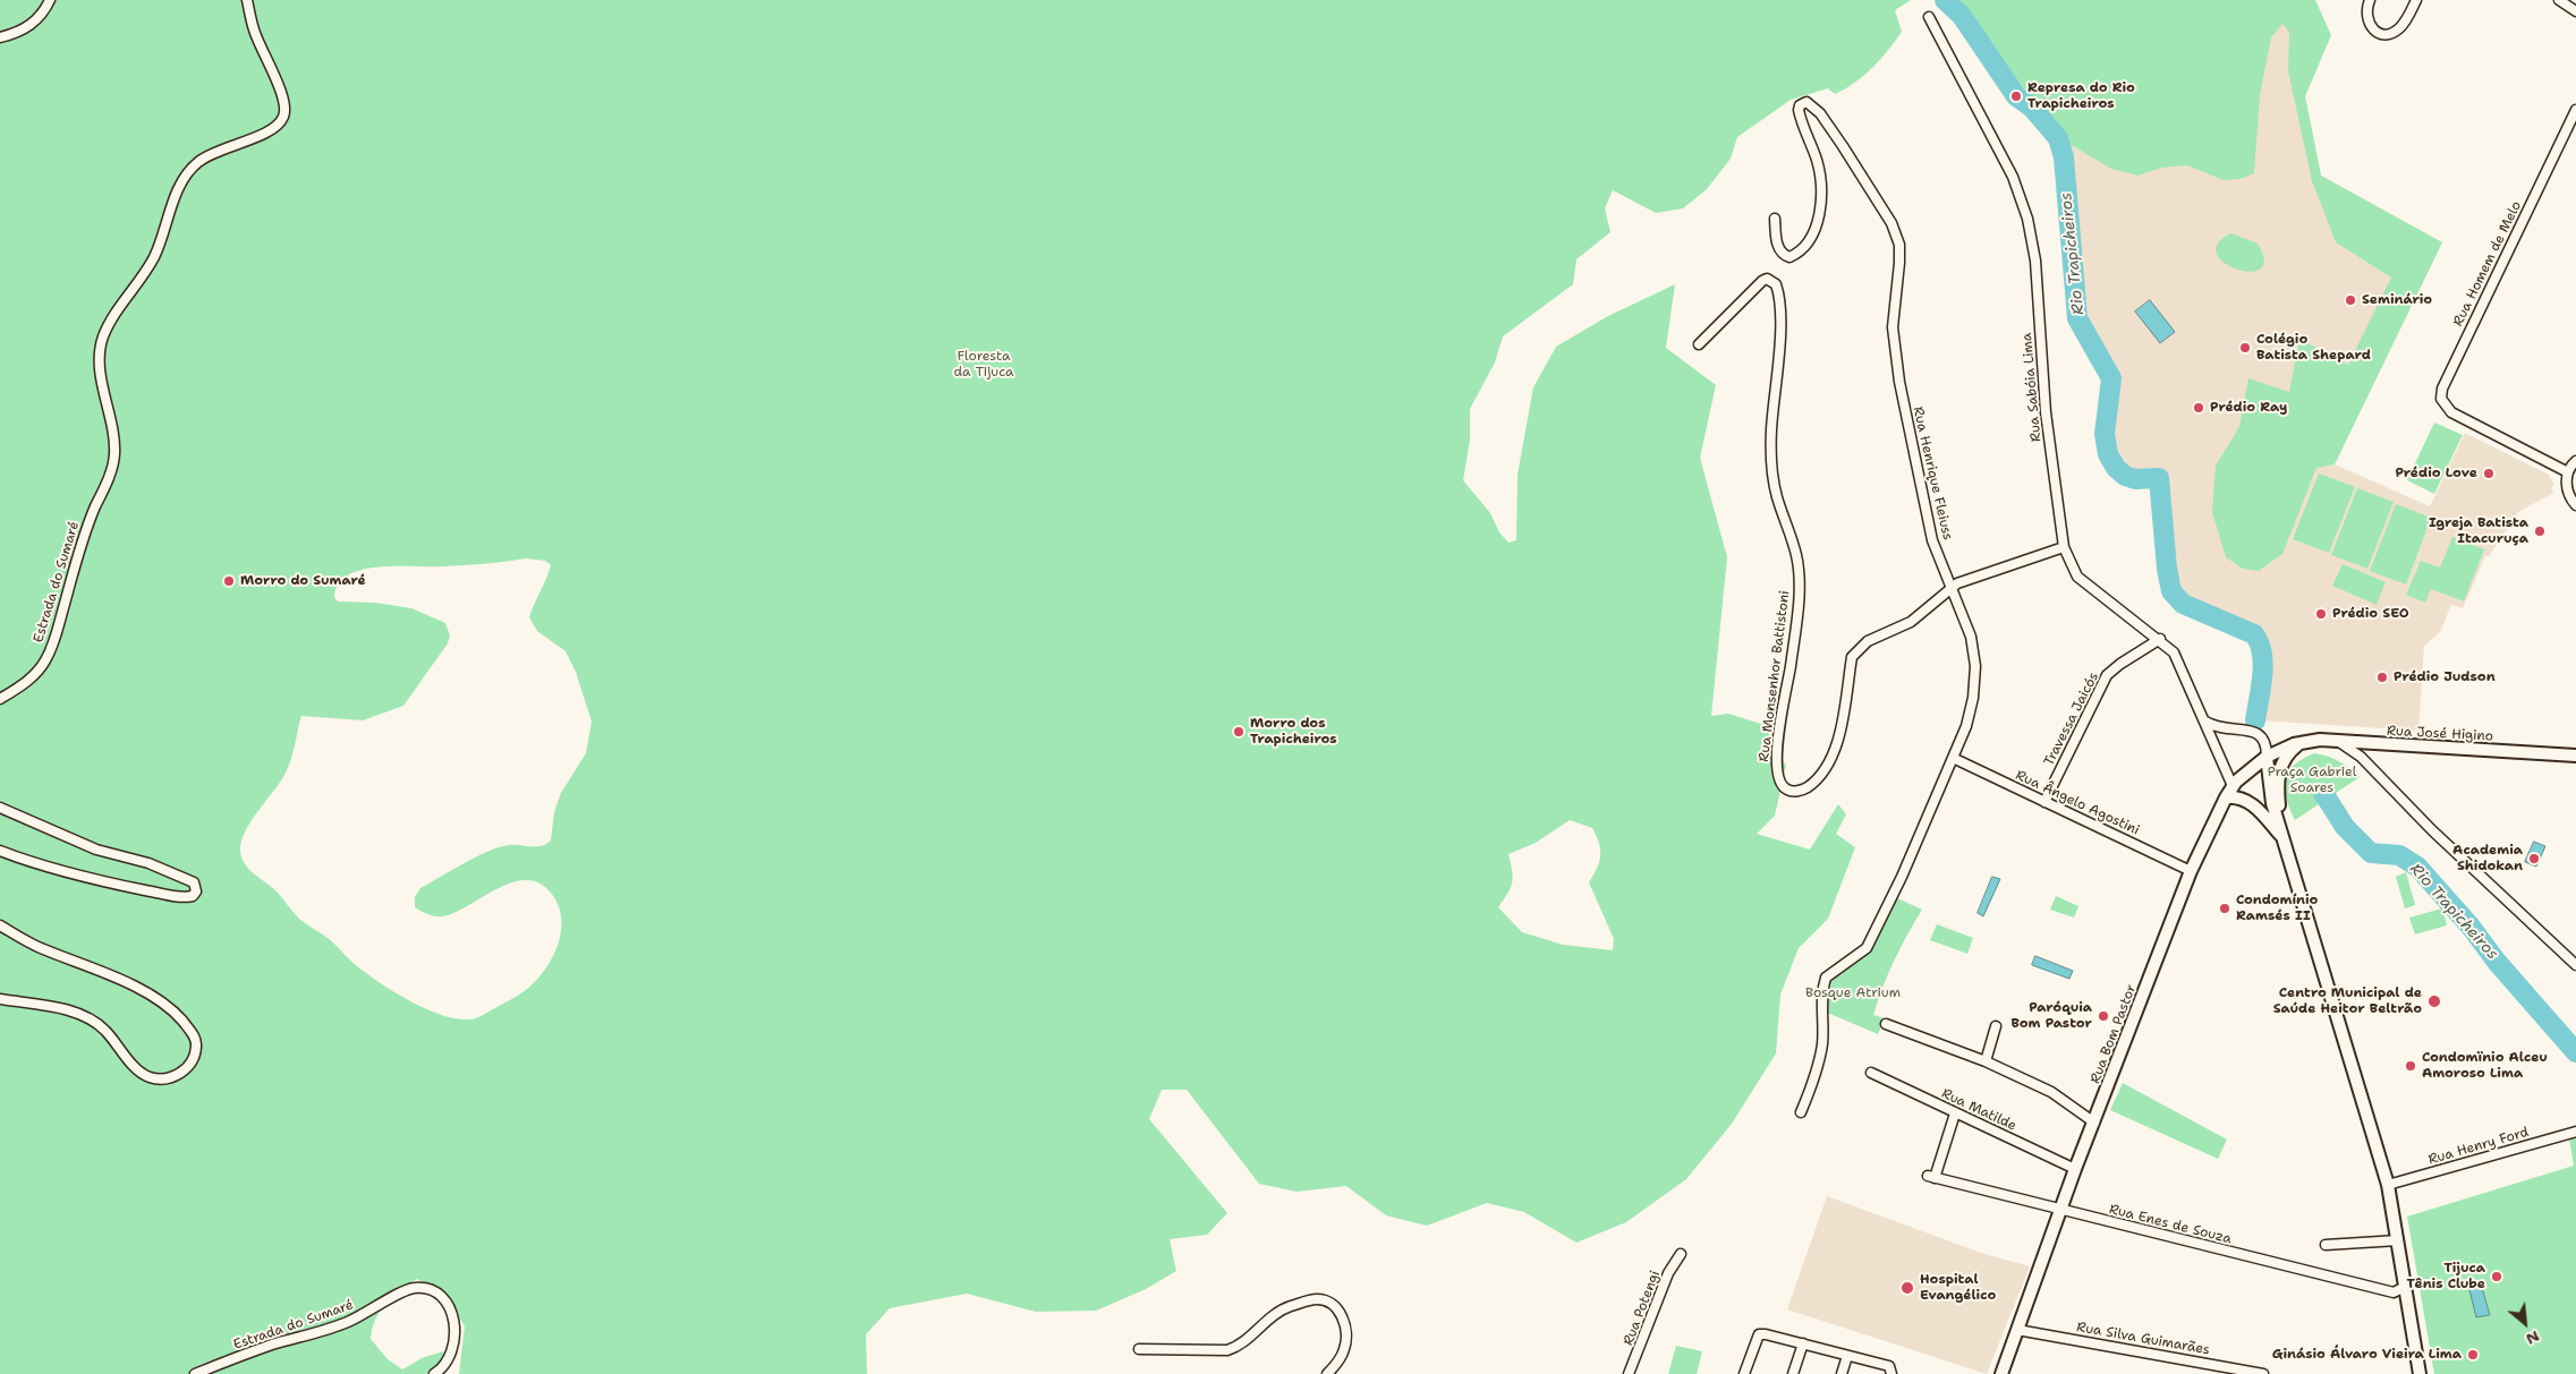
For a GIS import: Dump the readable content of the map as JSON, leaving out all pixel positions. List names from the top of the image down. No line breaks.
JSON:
{"streets":{"street":["Rua Homem de Melo","Rua Sabóia Lima","Rua Henrique Fleiuss","Estrada do Sumaré","Rua Monsenhor Battistoni","Travessa Jaicós","Rua José Higino","Rua Ângelo Agostini","Rua Bom Pastor","Rua Matilde","Rua Henry Ford","Rua Enes de Souza","Rua Potengi","Rua Silva Guimarães"]},"crossings":[["Rua Sabóia Lima","Travessa Jaicós"],["Rua Sabóia Lima","Rua Bom Pastor"],["Rua Henrique Fleiuss","Rua Monsenhor Battistoni"],["Rua Henrique Fleiuss","Rua Ângelo Agostini"],["Travessa Jaicós","Rua Ângelo Agostini"],["Rua José Higino","Rua Bom Pastor"],["Rua Ângelo Agostini","Rua Bom Pastor"],["Rua Bom Pastor","Rua Matilde"],["Rua Bom Pastor","Rua Enes de Souza"],["Rua Bom Pastor","Rua Silva Guimarães"],["Rua Matilde","Rua Enes de Souza"]],"water":["Rio Trapicheiros"],"parks":["Floresta da Tijuca","Praça Gabriel Soares","Bosque Atrium"],"places":["Represa do Rio Trapicheiros","Seminário","Colégio Batista Shepard","Prédio Ray","Prédio Love","Igreja Batista Itacuruça","Morro do Sumaré","Prédio SEO","Prédio Judson","Morro dos Trapicheiros","Academia Shidokan","Condomínio Ramsés II","Centro Municipal de Saúde Heitor Beltrão","Paróquia Bom Pastor","Condomïnio Alceu Amoroso Lima","Tijuca Tênis Clube","Hospital Evangélico","Ginásio Álvaro Vieira Lima"],"north":"bottom right"}
